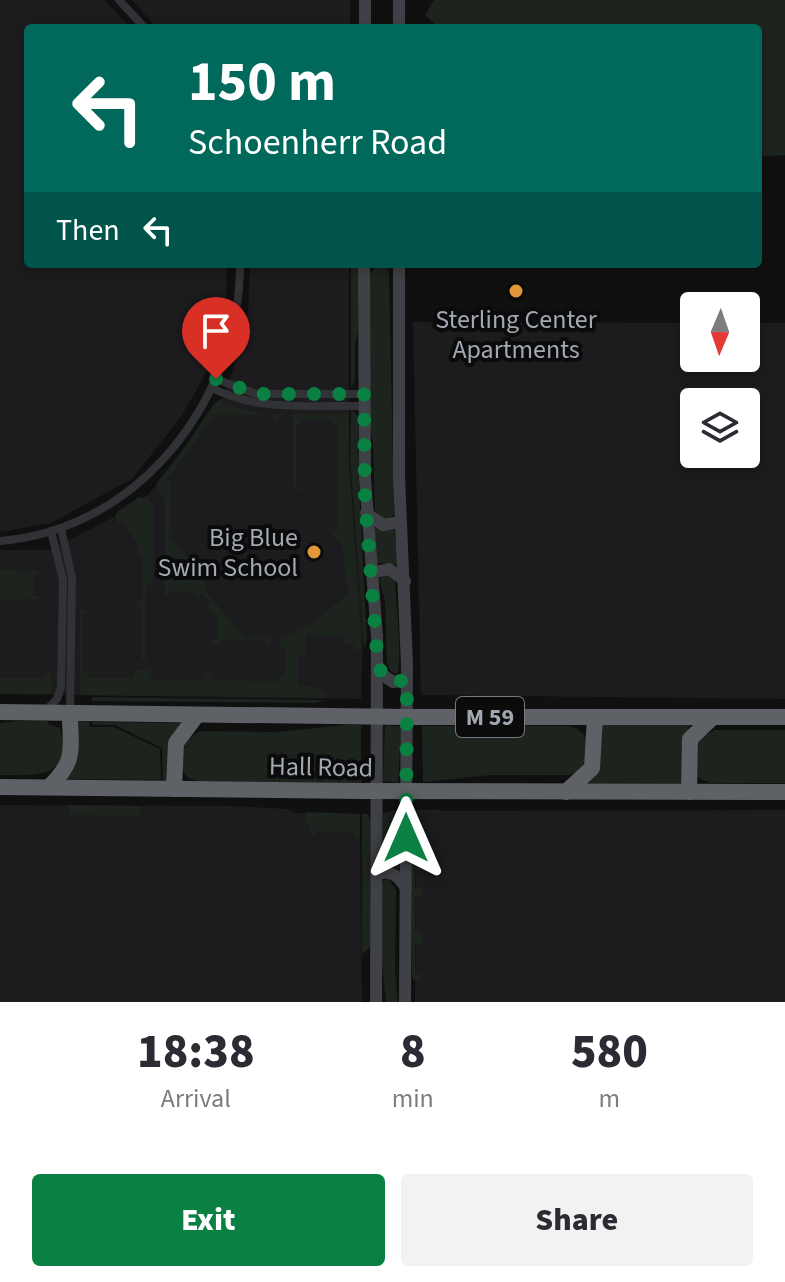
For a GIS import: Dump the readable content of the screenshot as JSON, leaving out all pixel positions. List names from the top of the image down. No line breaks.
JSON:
{"streets":{"highway":["M 59","Hall Road"]},"places":["Sterling Center Apartments","Big Blue Swim School"],"north":"bottom","page":{"turn":["150 m","Schoenherr Road"],"then":"Then","eta":["18:38","Arrival","8","min","580","m"],"buttons":["Exit","Share"]}}
